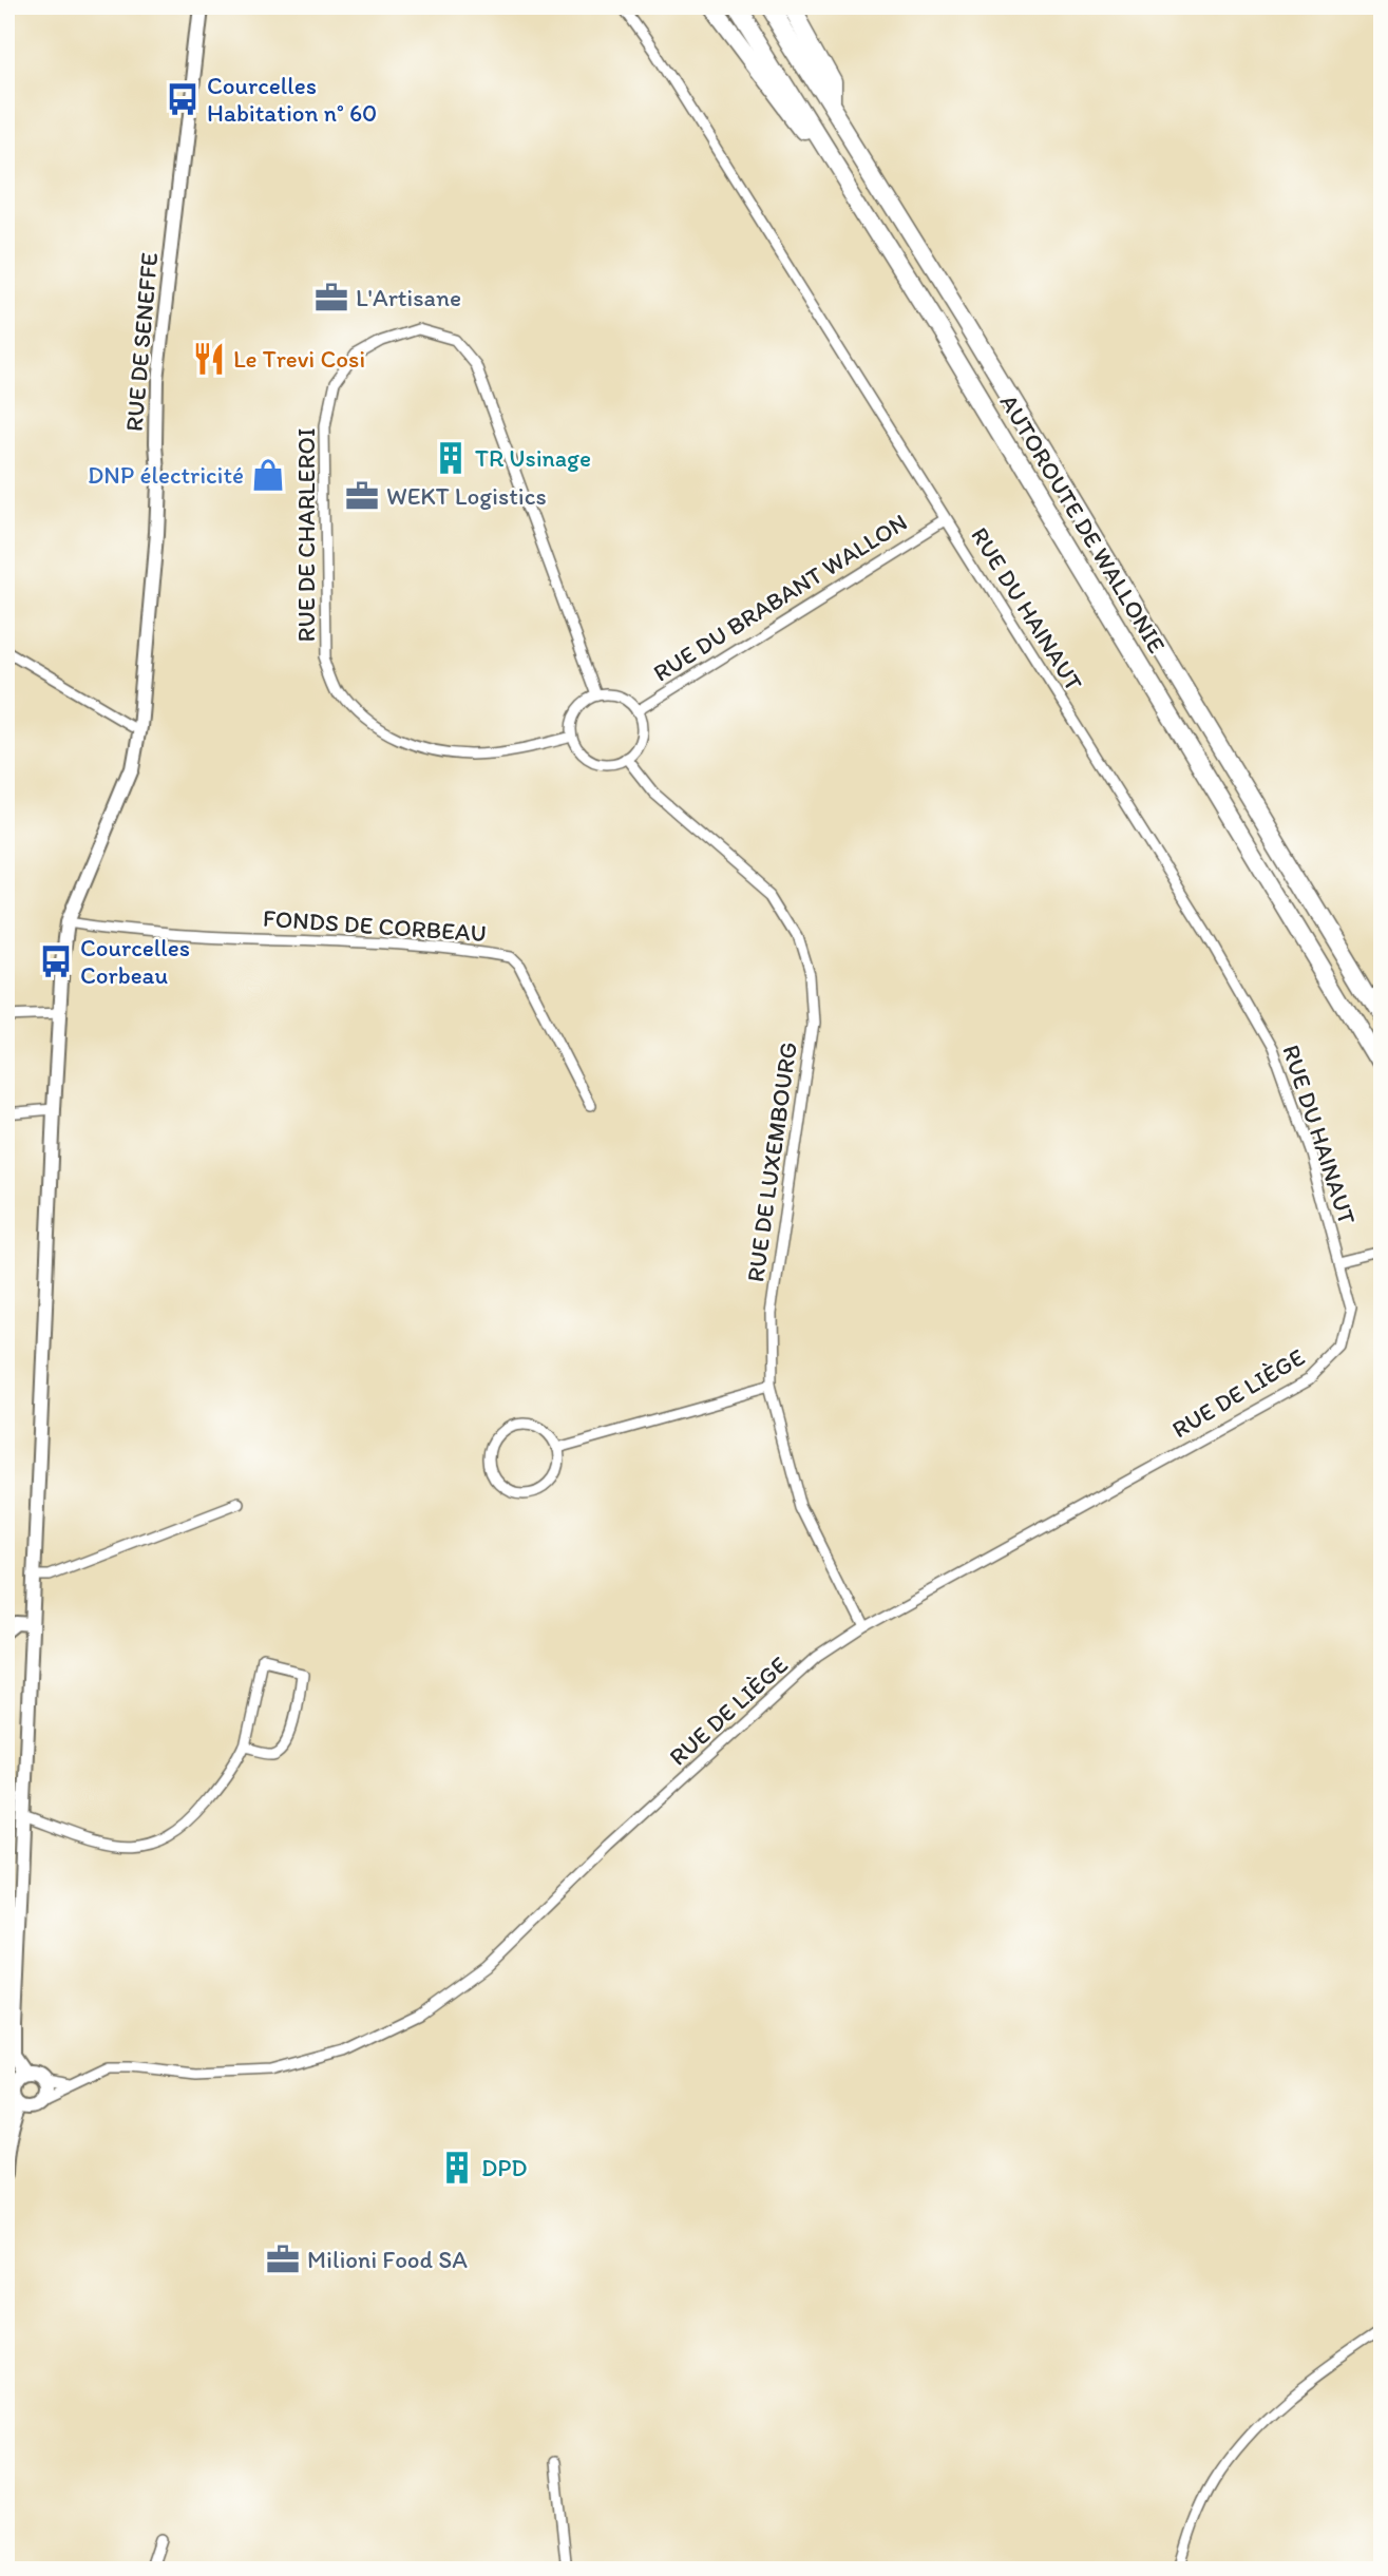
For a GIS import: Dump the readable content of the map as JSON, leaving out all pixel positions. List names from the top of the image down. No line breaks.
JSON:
{"streets":{"highway":["AUTOROUTE DE WALLONIE"],"street":["RUE DE SENEFFE","RUE DE CHARLEROI","RUE DU BRABANT WALLON","RUE DU HAINAUT","FONDS DE CORBEAU","RUE DE LUXEMBOURG","RUE DE LIÈGE"]},"crossings":[["RUE DE SENEFFE","FONDS DE CORBEAU"],["RUE DE SENEFFE","RUE DE LIÈGE"],["RUE DE CHARLEROI","RUE DU BRABANT WALLON"],["RUE DE CHARLEROI","RUE DE LUXEMBOURG"],["RUE DU BRABANT WALLON","RUE DU HAINAUT"],["RUE DU BRABANT WALLON","RUE DE LUXEMBOURG"],["RUE DU HAINAUT","RUE DE LIÈGE"],["RUE DE LUXEMBOURG","RUE DE LIÈGE"]],"places":{"bus stop":["Courcelles Habitation n° 60","Courcelles Corbeau"],"office":["L'Artisane","WEKT Logistics","Milioni Food SA"],"restaurant":["Le Trevi Cosi"],"building":["TR Usinage","DPD"],"shop":["DNP électricité"]}}
